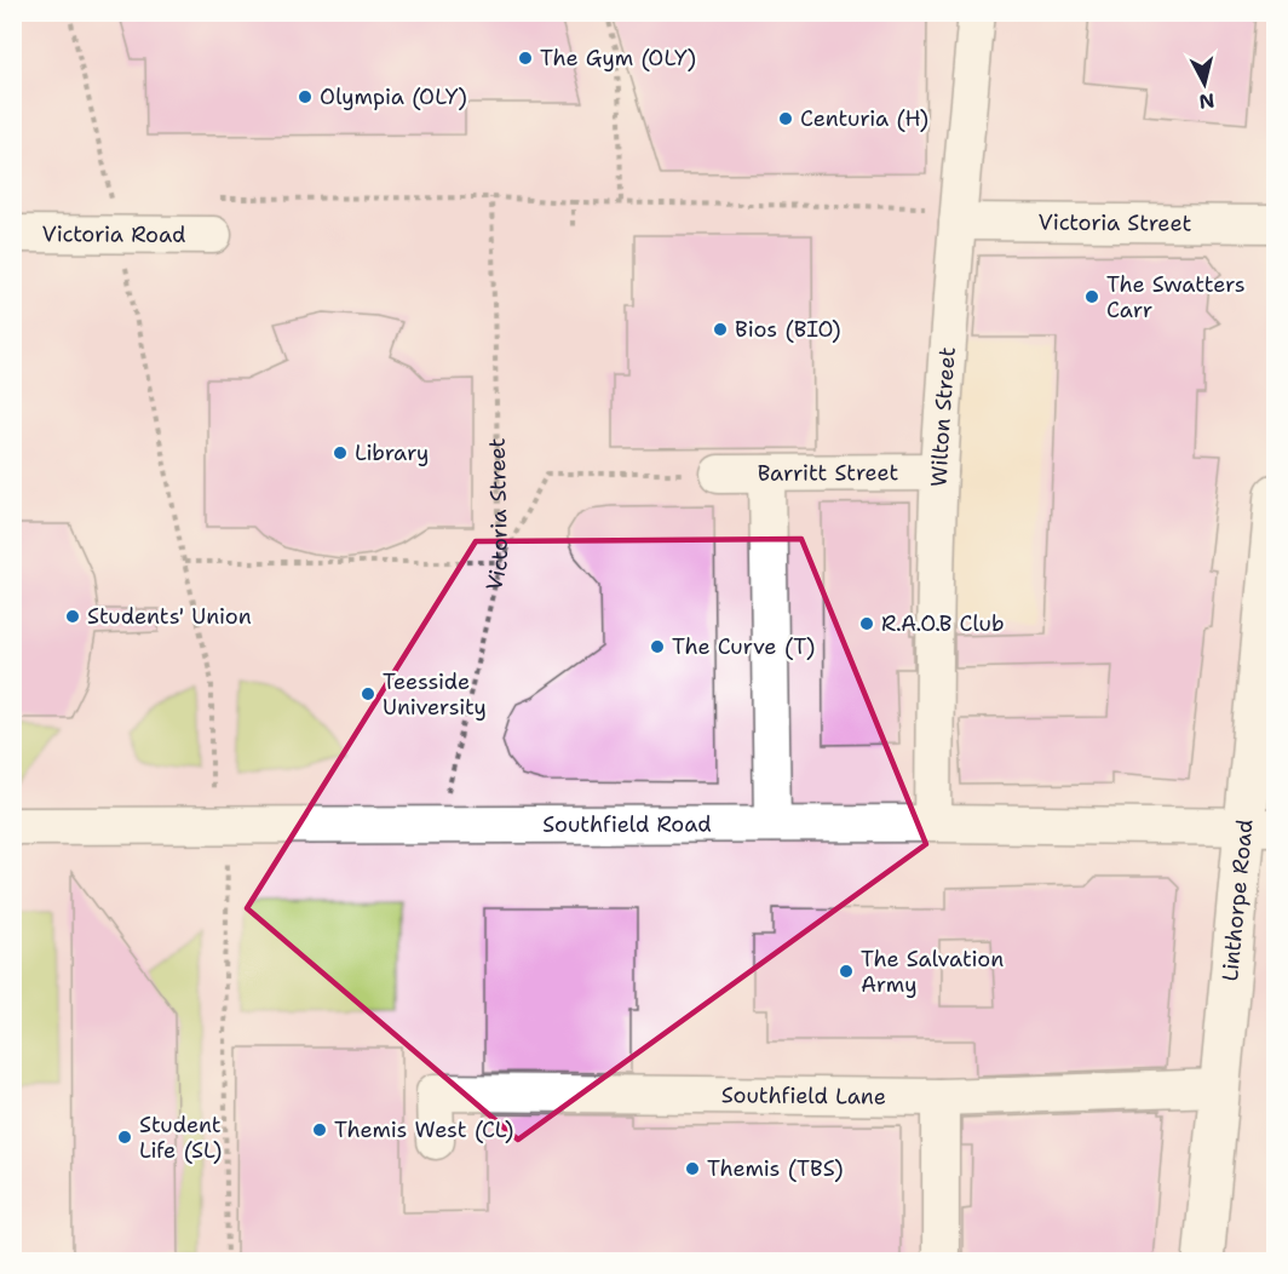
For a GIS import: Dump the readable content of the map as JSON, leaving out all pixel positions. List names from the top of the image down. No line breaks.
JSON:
{"streets":{"main road":["Linthorpe Road"],"street":["Victoria Street","Victoria Road","Wilton Street","Barritt Street","Southfield Road","Southfield Lane"]},"crossings":[["Victoria Street","Wilton Street"],["Victoria Street","Southfield Road"],["Wilton Street","Barritt Street"],["Wilton Street","Southfield Road"],["Southfield Road","Linthorpe Road"],["Linthorpe Road","Southfield Lane"]],"places":["The Gym (OLY)","Olympia (OLY)","Centuria (H)","The Swatters Carr","Bios (BIO)","Library","Students' Union","R.A.O.B Club","The Curve (T)","Teesside University","The Salvation Army","Themis West (CL)","Student Life (SL)","Themis (TBS)"],"north":"bottom"}
